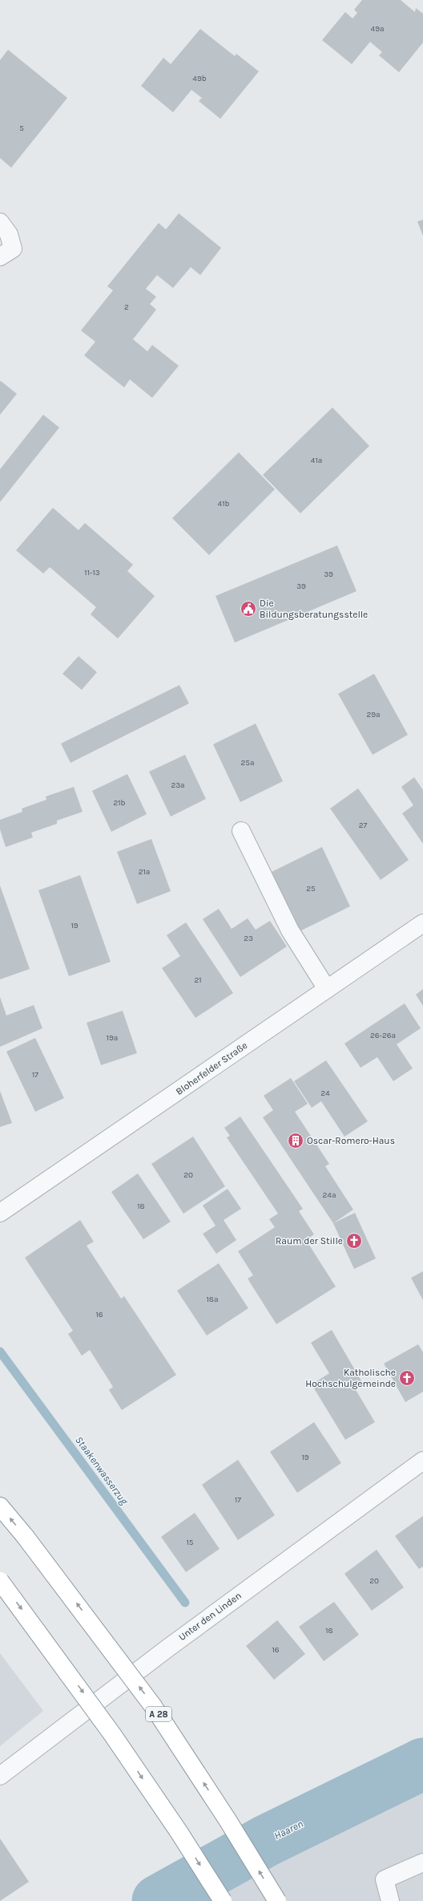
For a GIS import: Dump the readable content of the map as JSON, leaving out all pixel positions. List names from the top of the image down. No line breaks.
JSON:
{"streets":{"highway":["A 28"],"street":["Bloherfelder Straße","Unter den Linden"]},"water":["Staakenwasserzug","Haaren"],"places":{"public building":["Die Bildungsberatungsstelle"],"building":["Oscar-Romero-Haus"],"church":["Raum der Stille","Katholische Hochschulgemeinde"]},"house_numbers":["49a","49b","5","2","41a","41b","11-13","39","39","29a","25a","23a","21b","27","21a","25","19","23","21","26-26a","19a","17","24","20","24a","18","18a","16","19","17","15","20","18","16"]}
